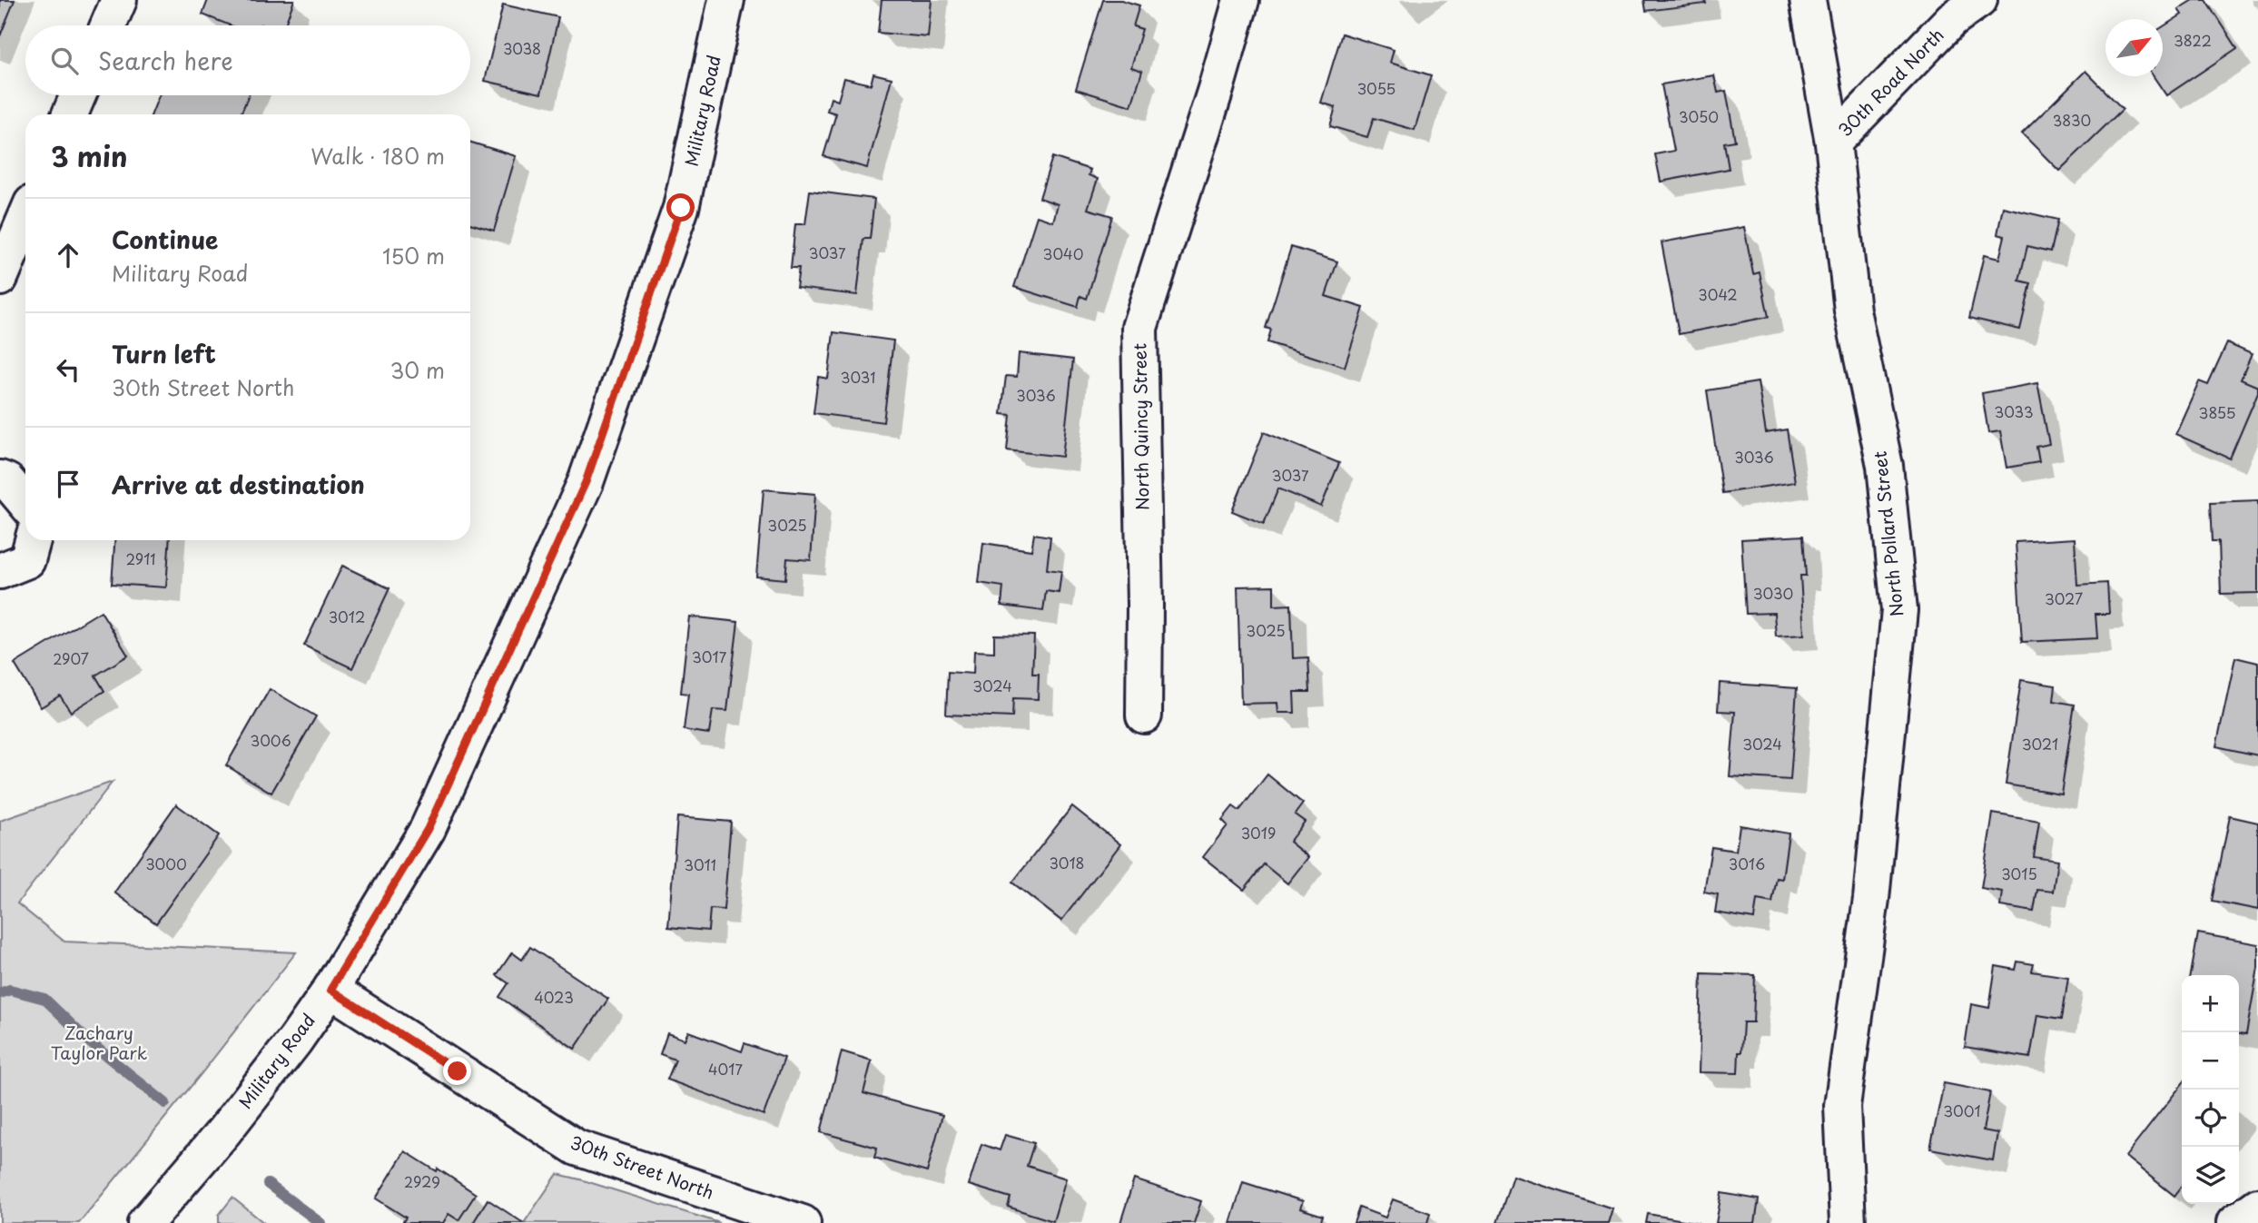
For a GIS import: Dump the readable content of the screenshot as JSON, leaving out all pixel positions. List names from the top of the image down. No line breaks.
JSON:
{"streets":{"street":["30th Road North","Military Road","North Quincy Street","North Pollard Street","30th Street North"]},"crossings":[["30th Road North","North Pollard Street"],["Military Road","30th Street North"]],"parks":["Zachary Taylor Park"],"house_numbers":["3822","3038","3055","3050","3830","3037","3040","3042","3031","3036","3033","3855","3036","3037","3025","2911","3030","3027","3012","3025","3017","2907","3024","3006","3024","3021","3019","3018","3000","3016","3011","3015","4023","4017","3001","2929"],"north":"top right","page":{"search":"Search here","heading":["3 min","Walk · 180 m"],"list":[["Continue","Military Road","150 m"],["Turn left","30th Street North","30 m"],"Arrive at destination"],"map_buttons":["+","−"]}}
